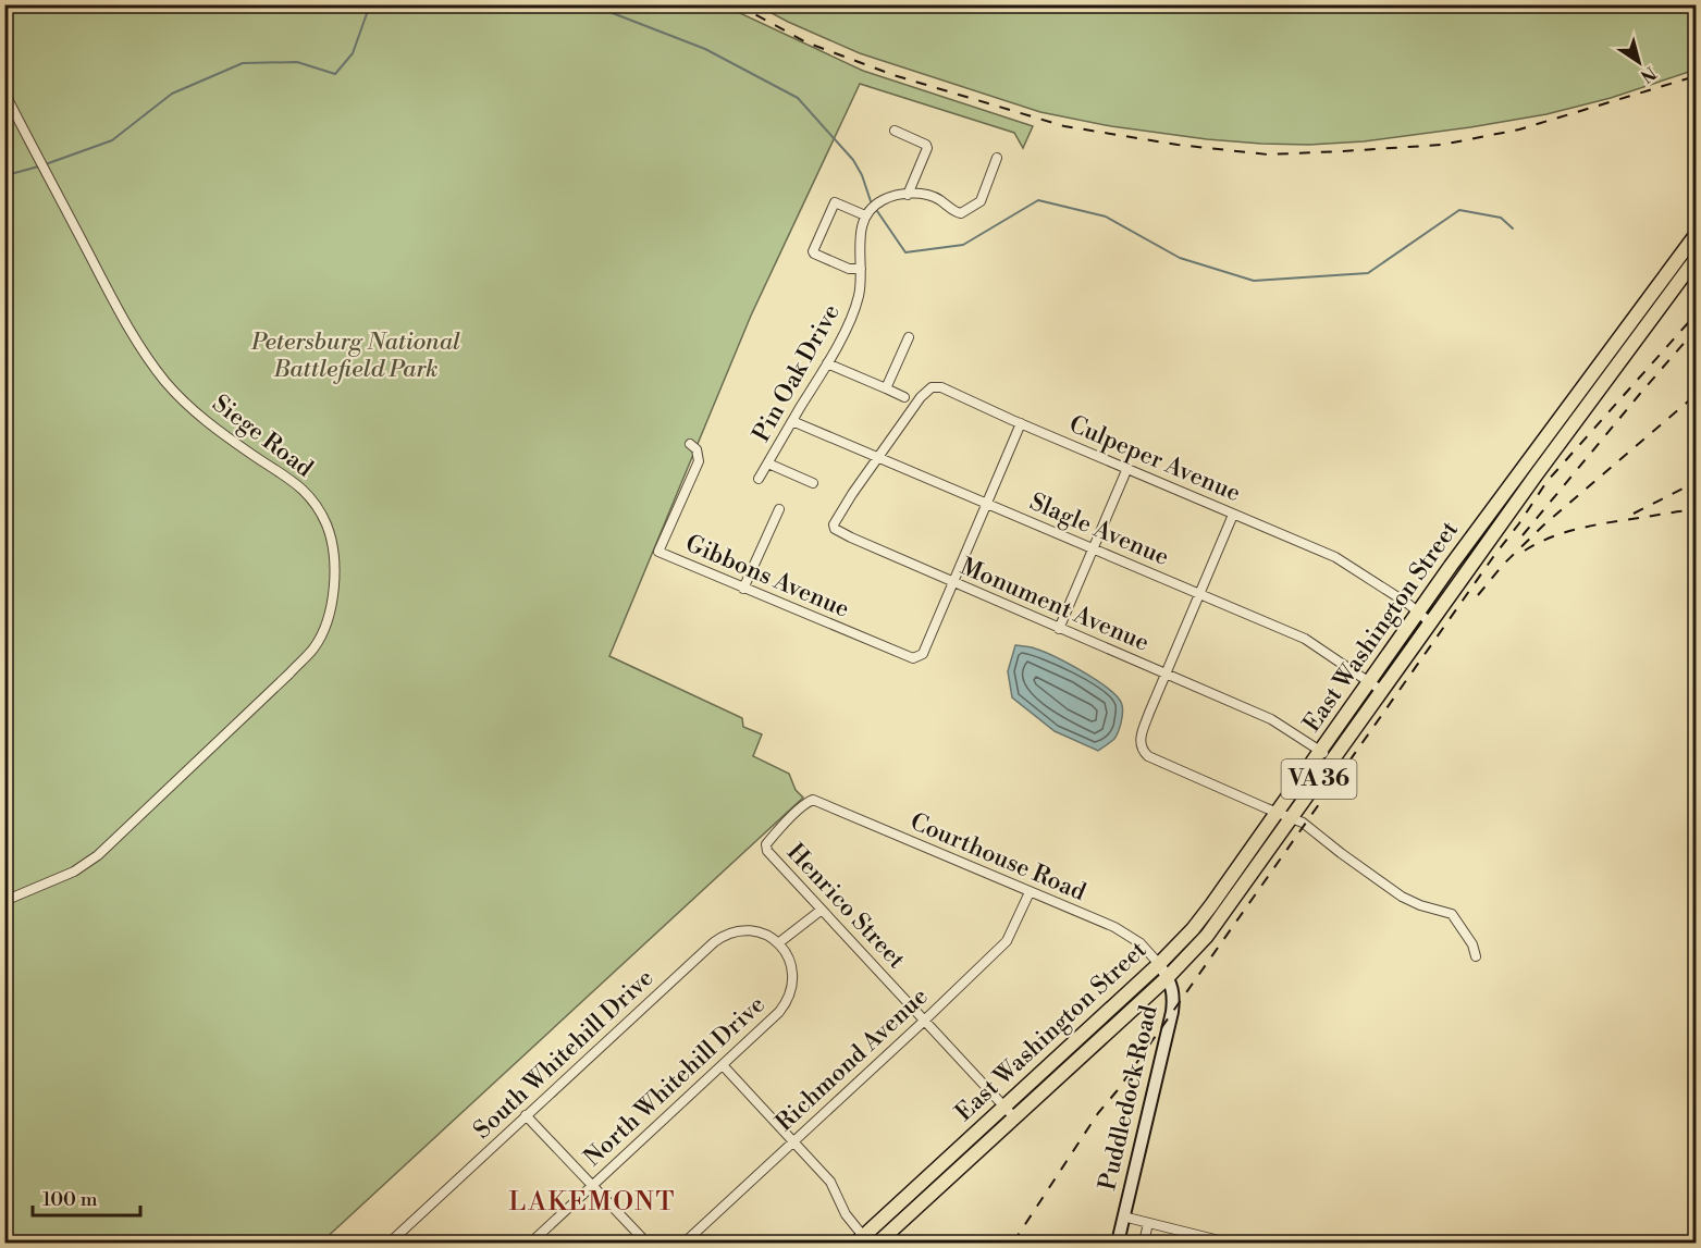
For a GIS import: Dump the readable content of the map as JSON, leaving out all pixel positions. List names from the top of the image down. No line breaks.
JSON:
{"streets":{"highway":["East Washington Street","VA 36"],"main road":["Puddledock Road"],"street":["Pin Oak Drive","Siege Road","Culpeper Avenue","Slagle Avenue","Gibbons Avenue","Monument Avenue","Courthouse Road","Henrico Street","South Whitehill Drive","Richmond Avenue","North Whitehill Drive"]},"crossings":[["Pin Oak Drive","Slagle Avenue"],["Culpeper Avenue","Slagle Avenue"],["Culpeper Avenue","Monument Avenue"],["Culpeper Avenue","East Washington Street"],["Slagle Avenue","Monument Avenue"],["Slagle Avenue","East Washington Street"],["Gibbons Avenue","Monument Avenue"],["Monument Avenue","East Washington Street"],["East Washington Street","Courthouse Road"],["East Washington Street","Henrico Street"],["East Washington Street","Puddledock Road"],["Courthouse Road","Henrico Street"],["Courthouse Road","Richmond Avenue"],["Courthouse Road","Puddledock Road"],["Henrico Street","Richmond Avenue"],["South Whitehill Drive","North Whitehill Drive"]],"districts":["LAKEMONT"],"parks":["Petersburg National Battlefield Park"],"scale_bar":"100 m","north":"bottom right"}
